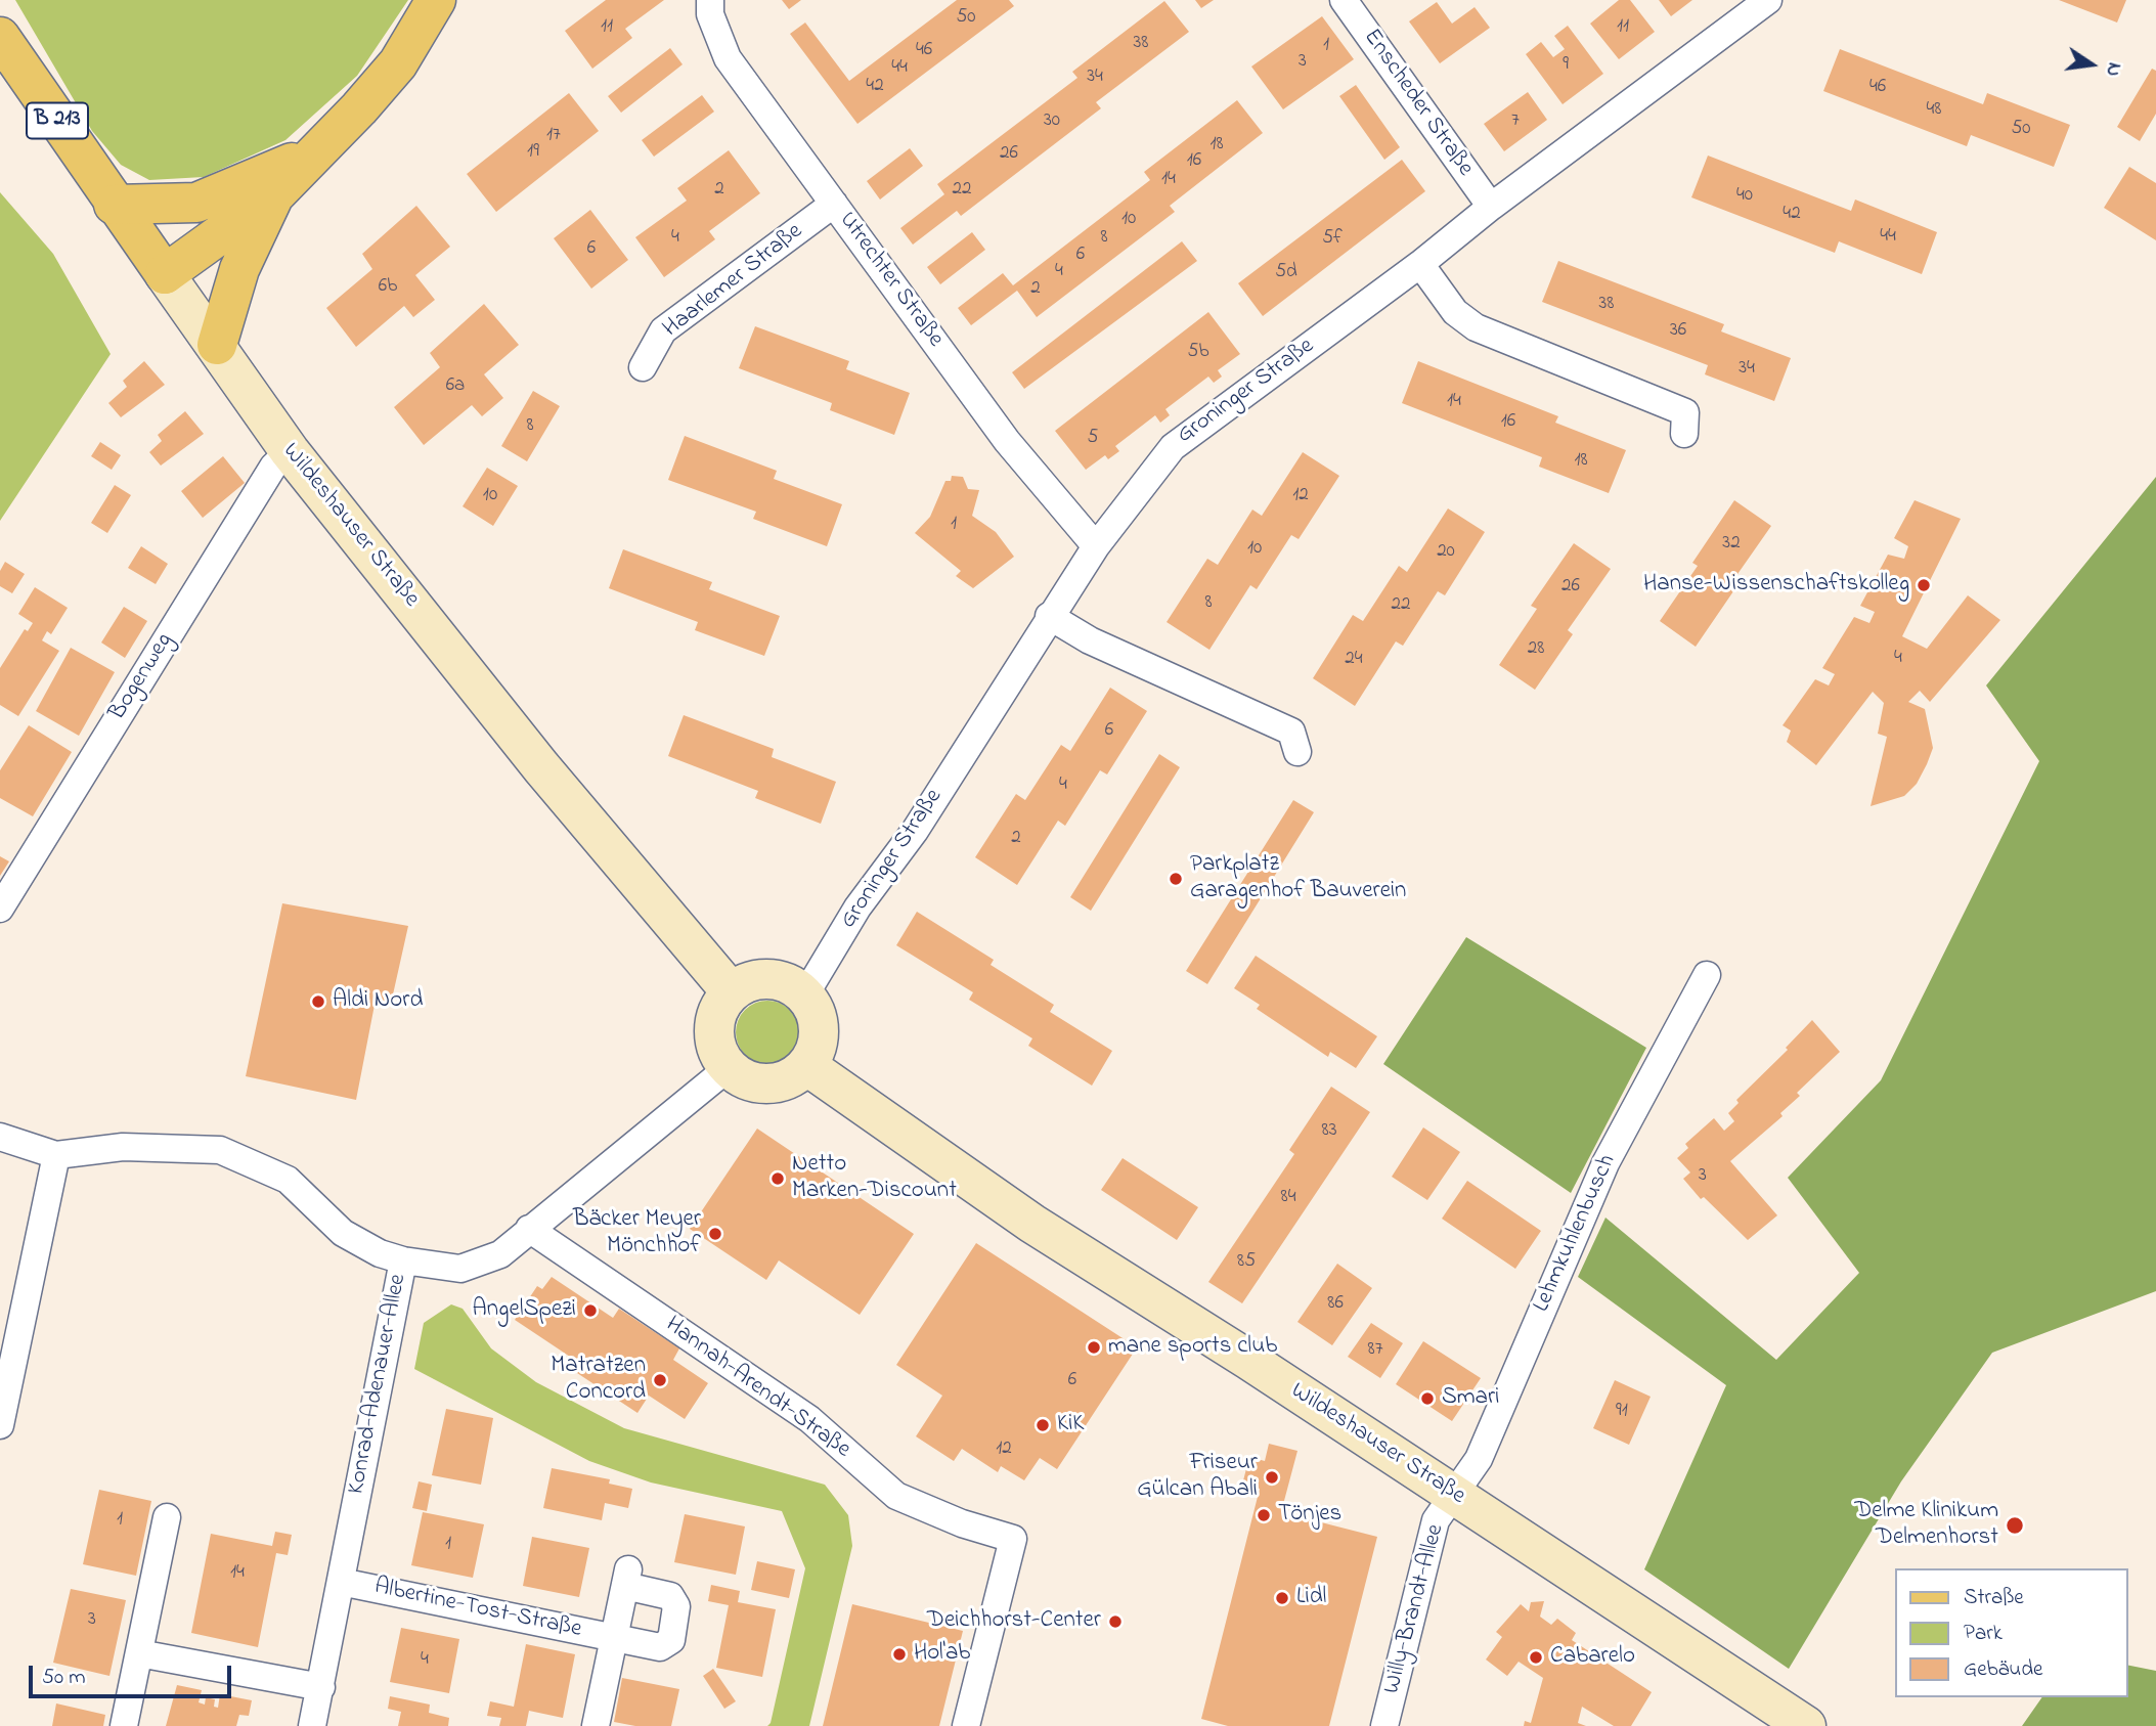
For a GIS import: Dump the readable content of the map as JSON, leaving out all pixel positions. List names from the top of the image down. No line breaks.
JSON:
{"streets":{"main road":["B 213","Wildeshauser Straße"],"street":["Enscheder Straße","Utrechter Straße","Haarlemer Straße","Groninger Straße","Bogenweg","Lehmkuhlenbusch","Konrad-Adenauer-Allee","Hannah-Arendt-Straße","Albertine-Tost-Straße","Willy-Brandt-Allee"]},"crossings":[["Enscheder Straße","Groninger Straße"],["Utrechter Straße","Haarlemer Straße"],["Utrechter Straße","Groninger Straße"],["Groninger Straße","Wildeshauser Straße"],["Groninger Straße","Konrad-Adenauer-Allee"],["Wildeshauser Straße","Bogenweg"],["Wildeshauser Straße","Lehmkuhlenbusch"],["Wildeshauser Straße","Konrad-Adenauer-Allee"],["Wildeshauser Straße","Willy-Brandt-Allee"],["Lehmkuhlenbusch","Willy-Brandt-Allee"],["Konrad-Adenauer-Allee","Hannah-Arendt-Straße"],["Konrad-Adenauer-Allee","Albertine-Tost-Straße"]],"places":["Hanse-Wissenschaftskolleg","Parkplatz Garagenhof Bauverein","Aldi Nord","Netto Marken-Discount","Bäcker Meyer Mönchhof","AngelSpezi","mane sports club","Matratzen Concord","Smari","KiK","Friseur Gülcan Abali","Tönjes","Delme Klinikum Delmenhorst","Lidl","Deichhorst-Center","Hol'ab","Cabarelo"],"house_numbers":["50","11","11","38","1","46","3","9","44","34","42","46","48","30","7","50","17","18","19","26","16","14","2","22","40","42","10","44","4","8","5f","6","6","4","5d","6b","2","38","36","5b","34","6a","14","16","8","5","18","10","12","1","32","10","20","26","8","22","28","4","24","6","4","2","83","3","84","85","86","87","6","91","12","1","1","14","3","4"],"legend":["Straße","Park","Gebäude"],"scale_bar":"50 m","north":"right"}
